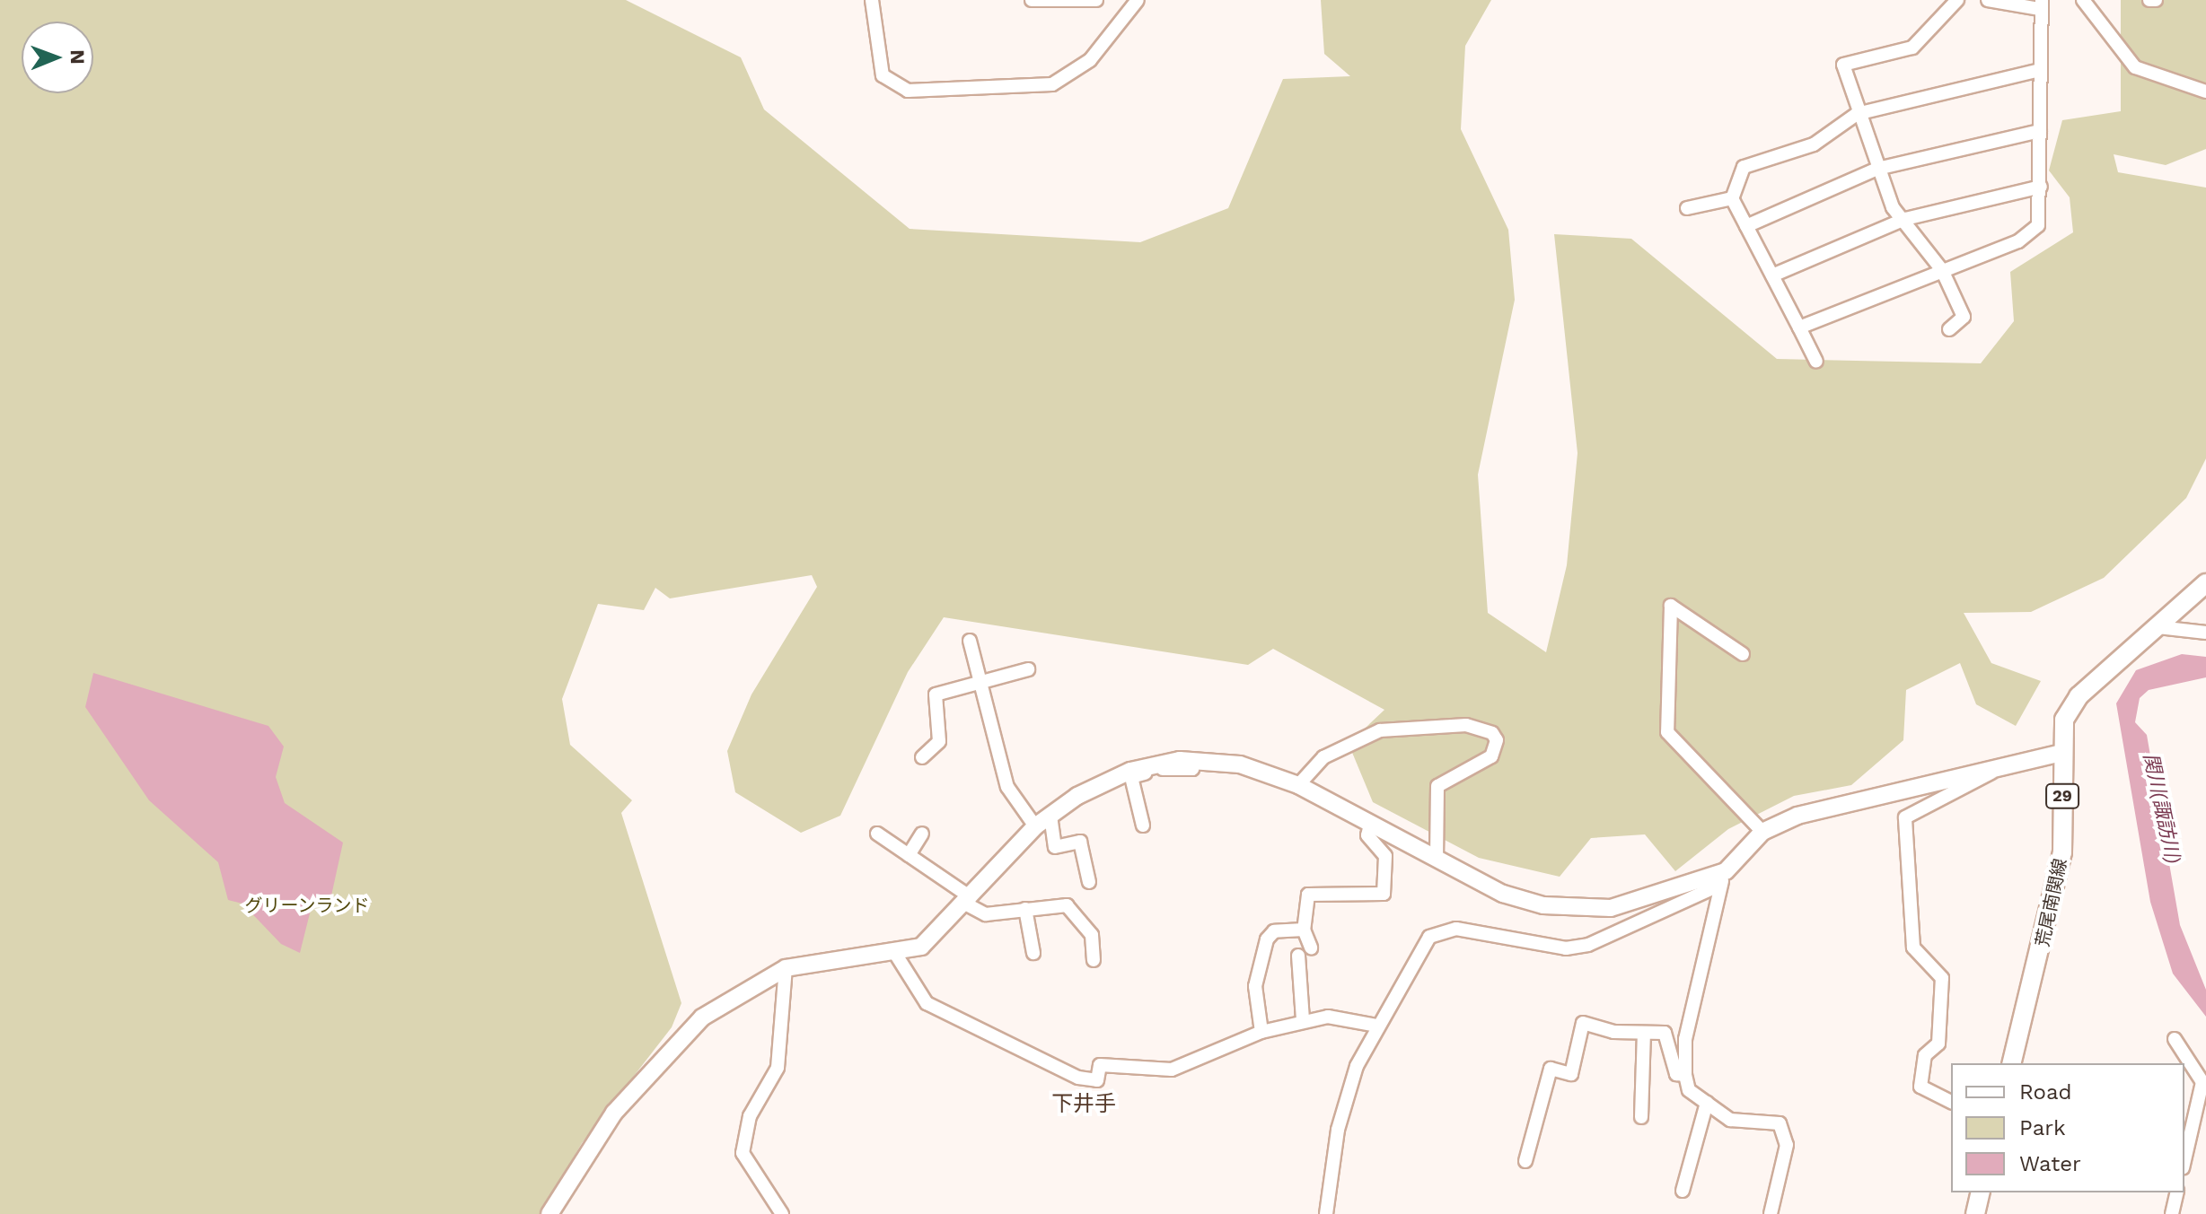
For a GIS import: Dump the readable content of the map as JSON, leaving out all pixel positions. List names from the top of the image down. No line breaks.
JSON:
{"streets":{"main road":["29","荒尾南関線"]},"districts":["下井手"],"water":["関川(諏訪川)"],"parks":["グリーンランド"],"legend":["Road","Park","Water"],"north":"right"}
